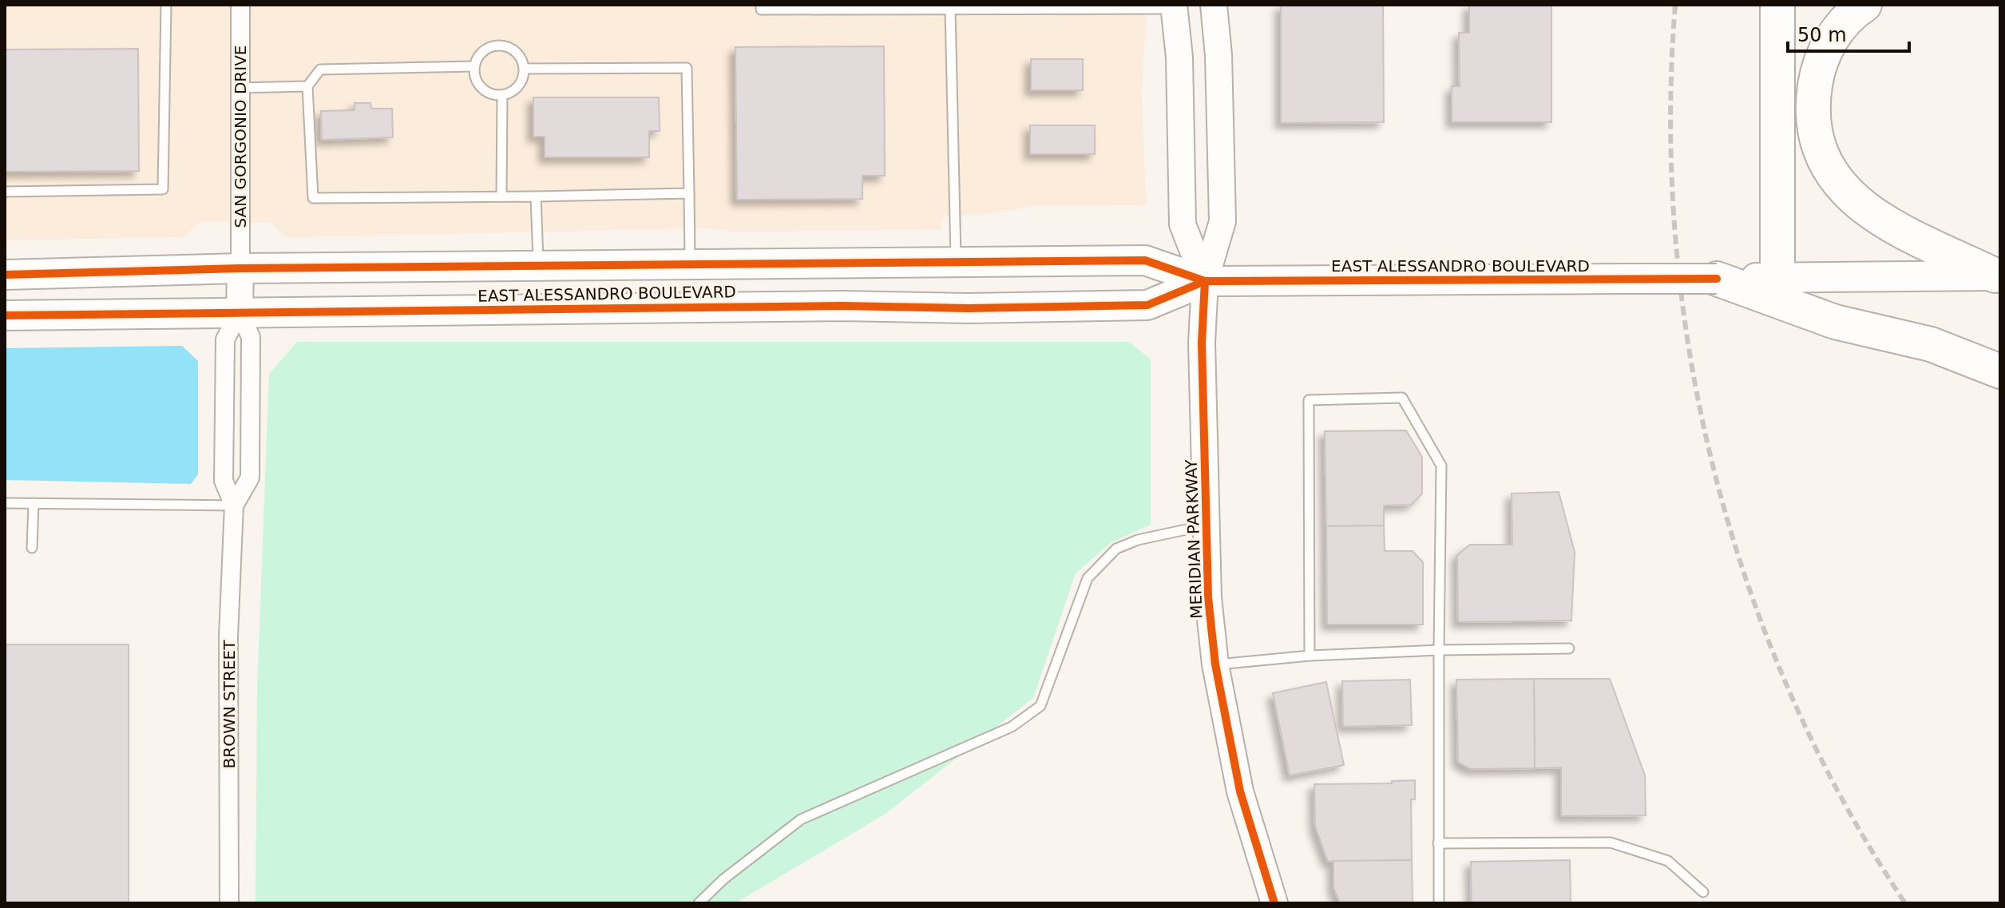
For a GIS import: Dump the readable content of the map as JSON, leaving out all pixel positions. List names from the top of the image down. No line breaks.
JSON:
{"streets":{"main road":["EAST ALESSANDRO BOULEVARD","MERIDIAN PARKWAY","BROWN STREET"],"street":["SAN GORGONIO DRIVE"]},"crossings":[["SAN GORGONIO DRIVE","EAST ALESSANDRO BOULEVARD"],["SAN GORGONIO DRIVE","BROWN STREET"],["EAST ALESSANDRO BOULEVARD","MERIDIAN PARKWAY"],["EAST ALESSANDRO BOULEVARD","BROWN STREET"]],"scale_bar":"50 m"}
